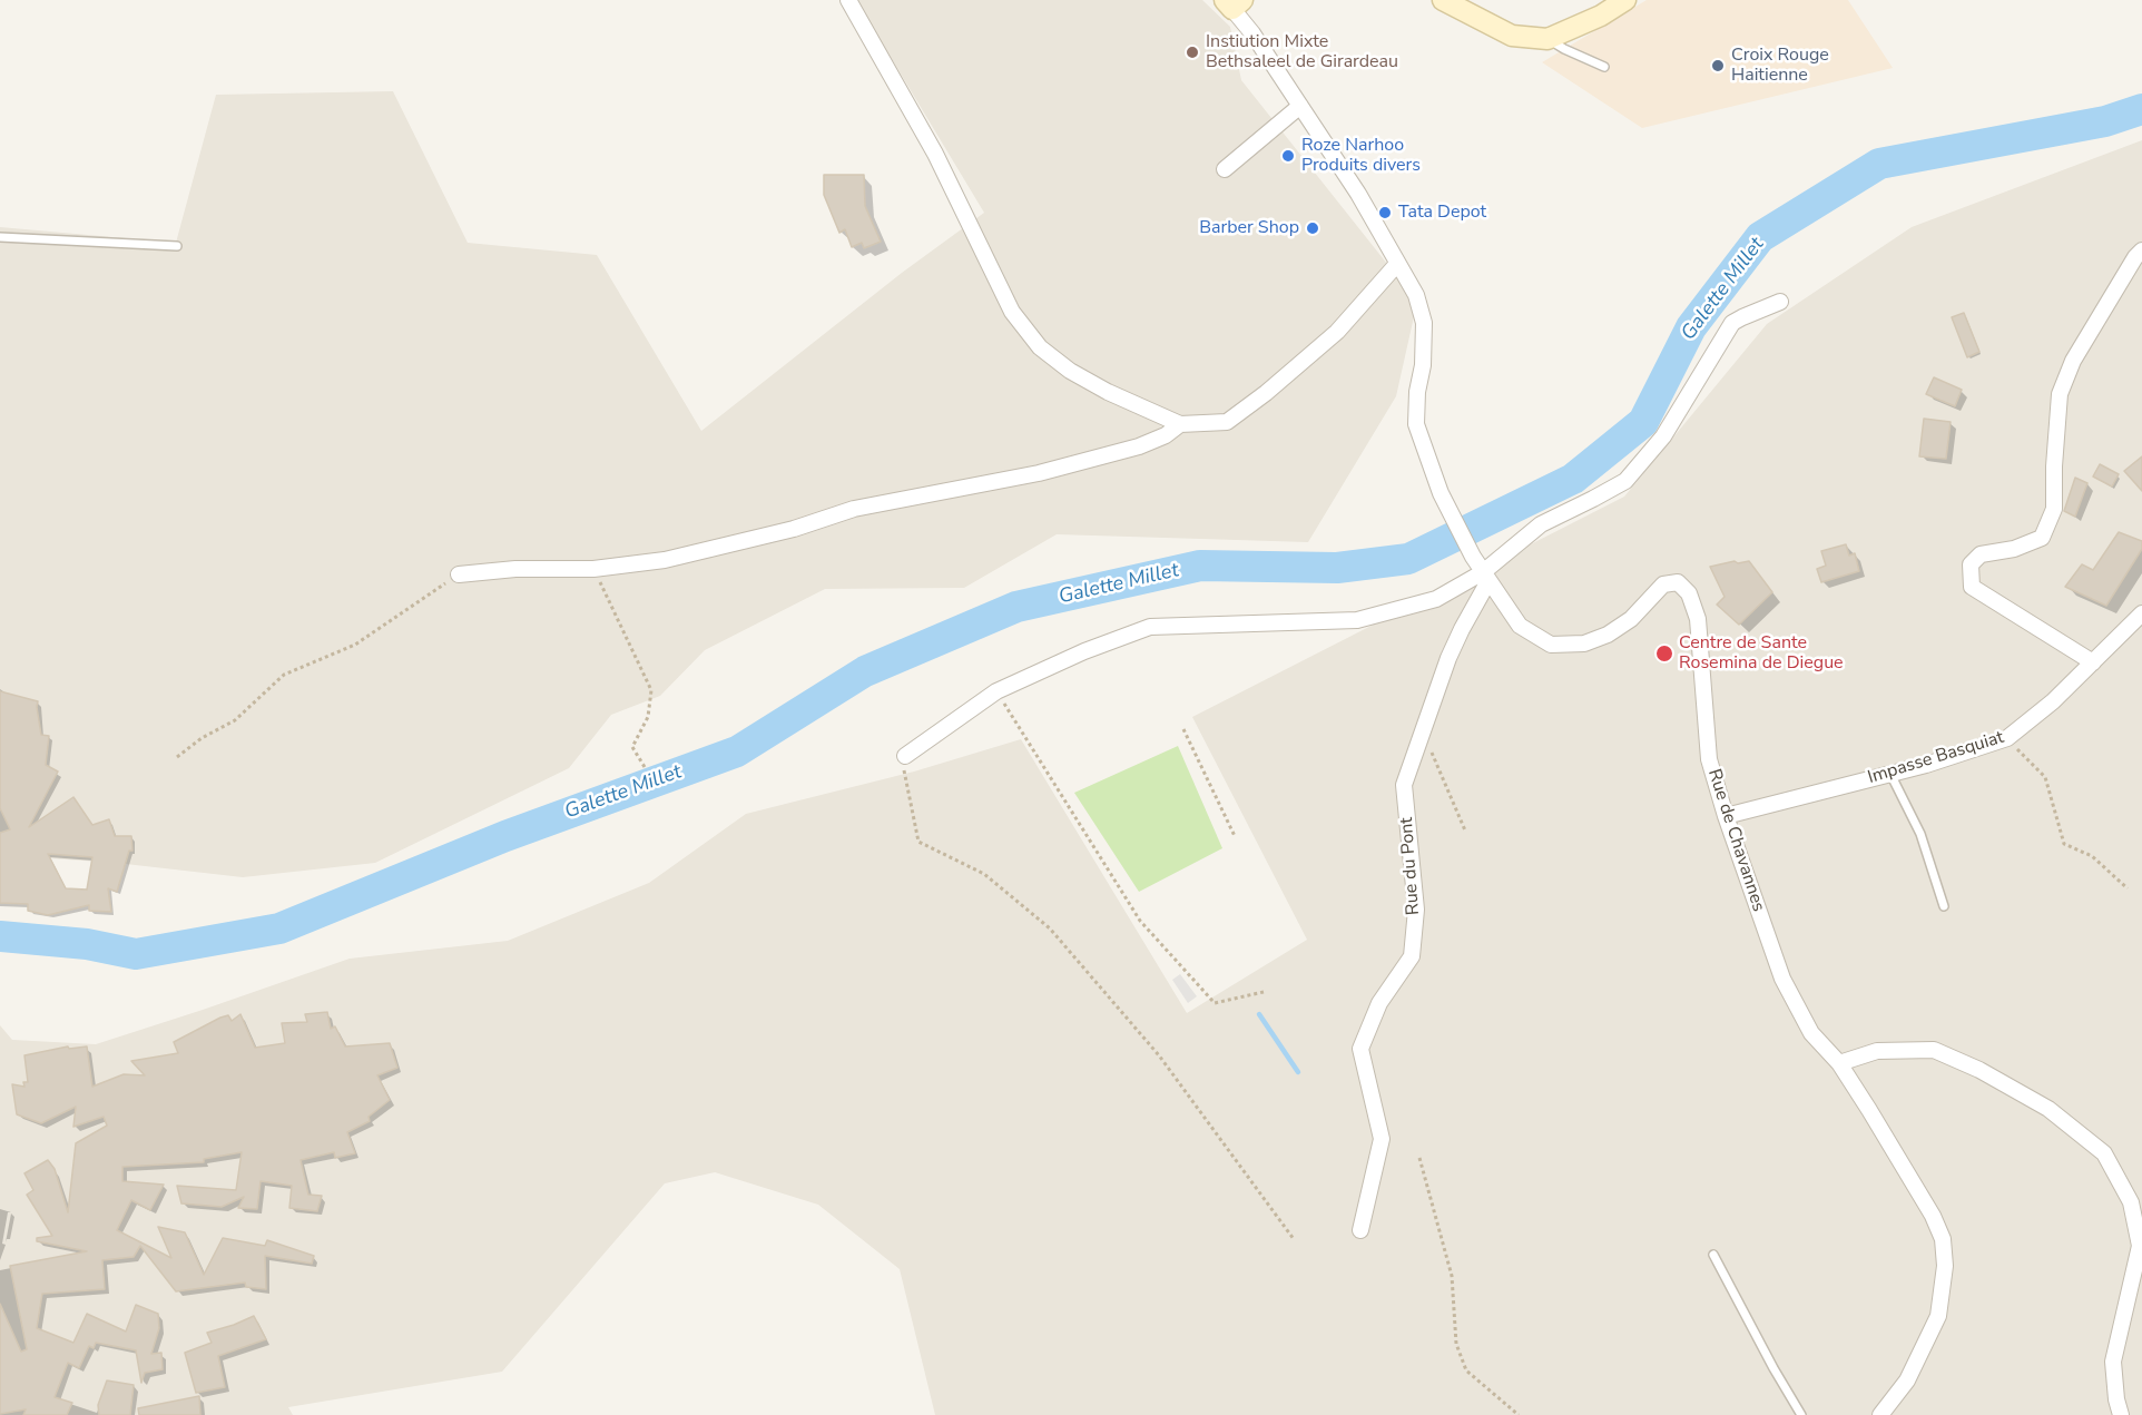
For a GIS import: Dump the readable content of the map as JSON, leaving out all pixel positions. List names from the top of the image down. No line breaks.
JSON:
{"streets":{"street":["Impasse Basquiat","Rue de Chavannes","Rue du Pont"]},"crossings":[["Impasse Basquiat","Rue de Chavannes"],["Rue de Chavannes","Rue du Pont"]],"water":["Galette Millet"],"places":["Instiution Mixte Bethsaleel de Girardeau","Croix Rouge Haitienne","Roze Narhoo Produits divers","Tata Depot","Barber Shop","Centre de Sante Rosemina de Diegue"]}
